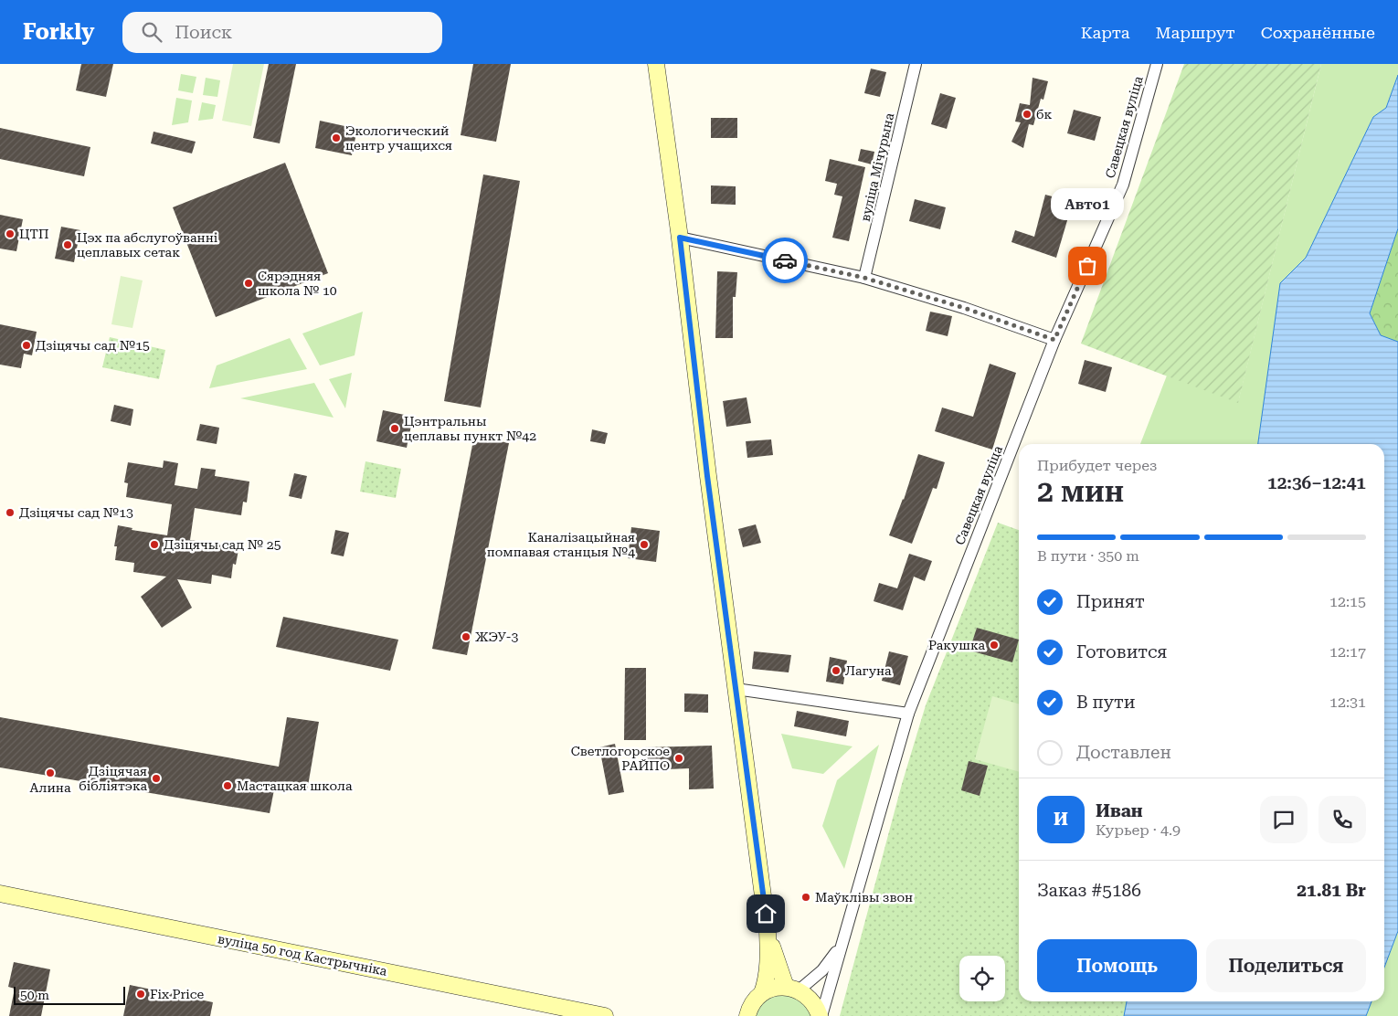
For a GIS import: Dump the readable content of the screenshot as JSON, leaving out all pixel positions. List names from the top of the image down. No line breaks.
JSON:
{"streets":{"main road":["вуліца 50 год Кастрычніка"],"street":["Савецкая вуліца","вуліца Мічурына"]},"places":["бк","Экологический центр учащихся","ЦТП","Цэх па абслугоўванні цеплавых сетак","Авто1","Сярэдняя школа № 10","Дзіцячы сад №15","Цэнтральны цеплавы пункт №42","Дзіцячы сад №13","Дзіцячы сад № 25","Каналізацыйная помпавая станцыя №4","ЖЭУ-3","Ракушка","Лагуна","Светлогорское РАЙПО","Алина","Дзіцячая бібліятэка","Мастацкая школа","Маўклівы звон","Fix Price"],"scale_bar":"50 m","page":{"header":"Forkly","search":"Поиск","nav":["Карта","Маршрут","Сохранённые"],"bubble":"Авто1","heading":["2 мин","Прибудет через","12:36–12:41"],"panel":["Иван","Курьер · 4.9","Заказ #5186","21.81 Br"],"bar":"В пути · 350 m","list":[["Принят","12:15"],["Готовится","12:17"],["В пути","12:31"],"Доставлен"],"round":"И","buttons":["Помощь","Поделиться"],"scale":"50 m"}}
